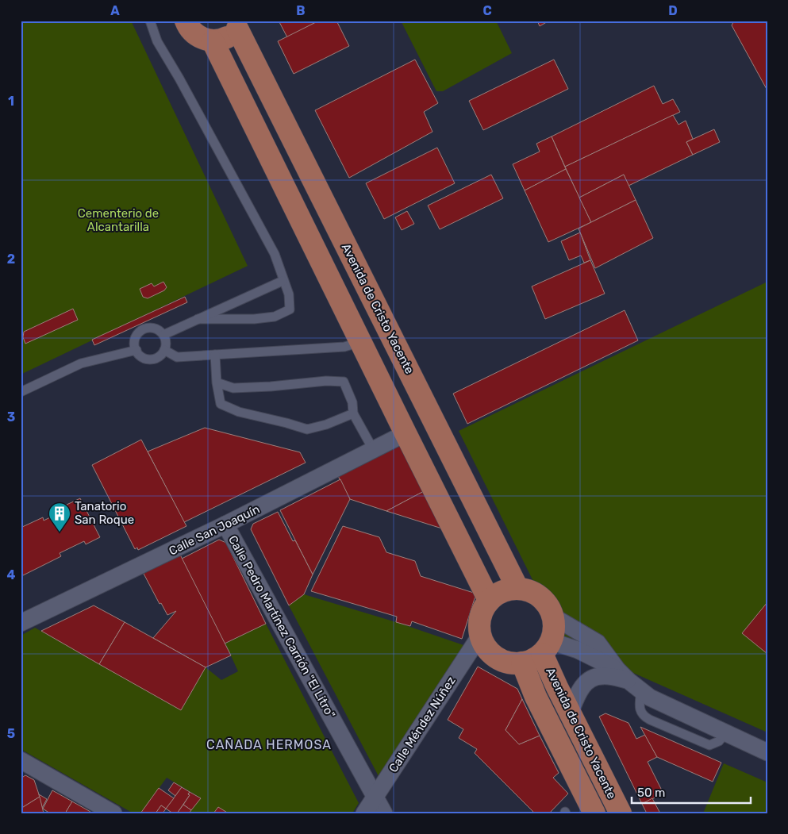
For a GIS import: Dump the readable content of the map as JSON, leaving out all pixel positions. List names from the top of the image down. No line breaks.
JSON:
{"streets":{"main road":["Avenida de Cristo Yacente"],"street":["Calle San Joaquín","Calle Pedro Martínez Carrión \"El Litro\"","Calle Méndez Núñez"]},"crossings":[["Avenida de Cristo Yacente","Calle Méndez Núñez"],["Calle San Joaquín","Calle Pedro Martínez Carrión \"El Litro\""],["Calle Pedro Martínez Carrión \"El Litro\"","Calle Méndez Núñez"]],"districts":["CAÑADA HERMOSA"],"parks":["Cementerio de Alcantarilla"],"places":{"building":["Tanatorio San Roque"]},"scale_bar":"50 m","grid":{"columns":["A","B","C","D"],"rows":["1","2","3","4","5"]}}
